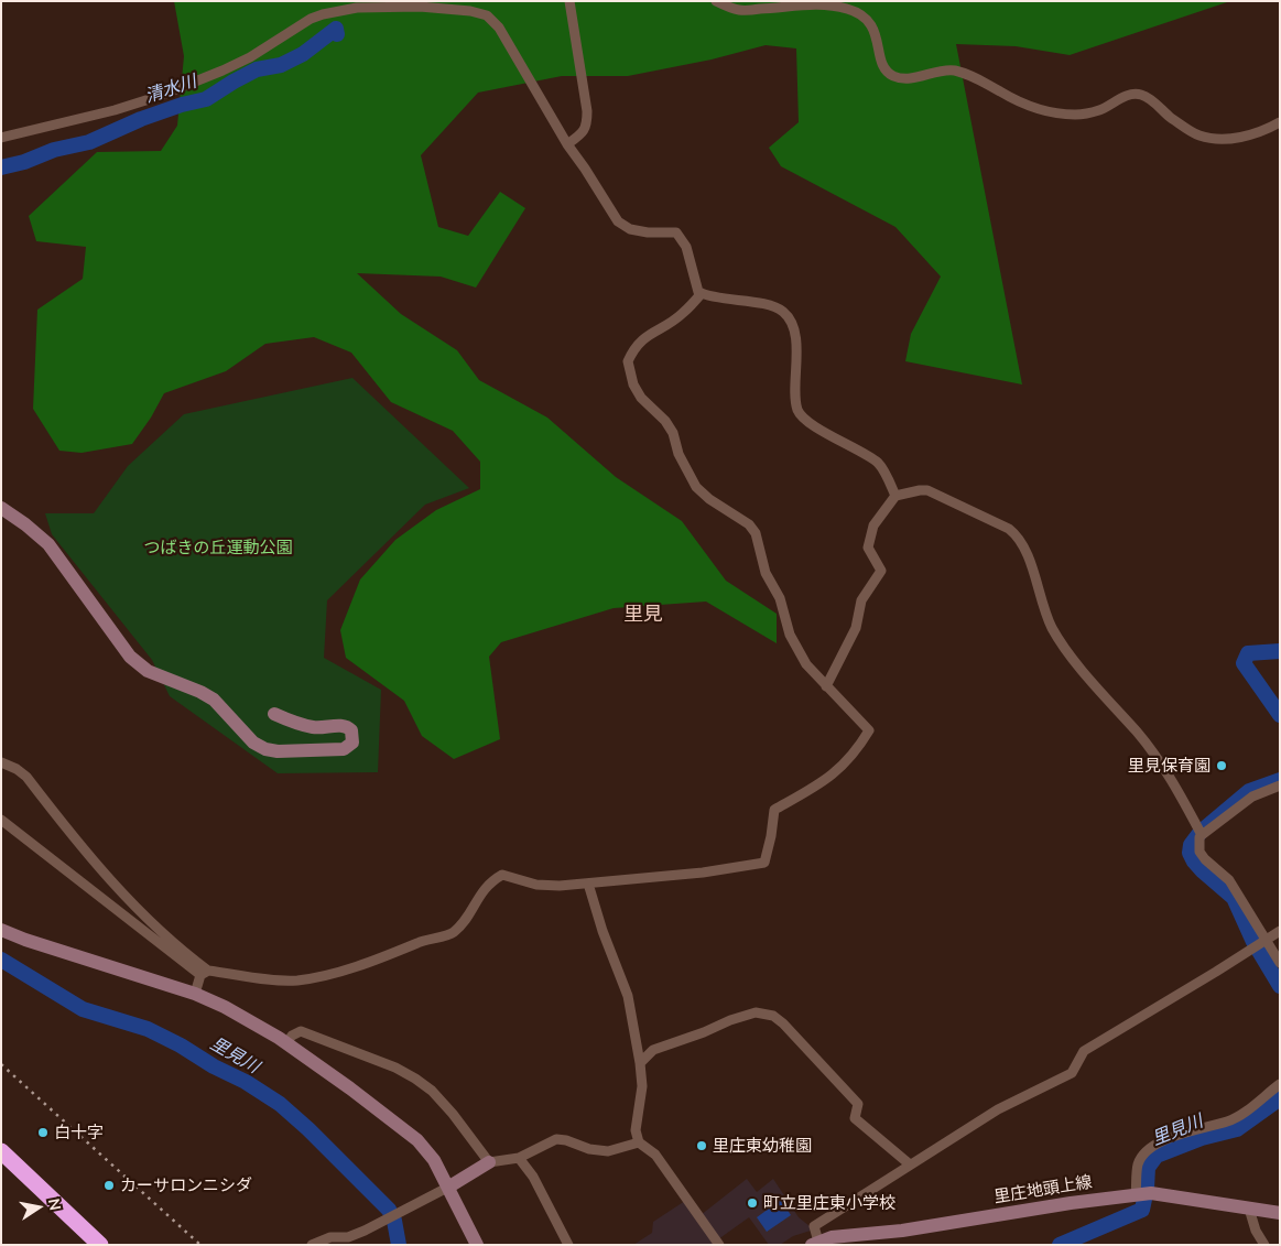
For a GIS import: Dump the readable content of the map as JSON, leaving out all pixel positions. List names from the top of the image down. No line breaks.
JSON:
{"streets":{"street":["里庄地頭上線"]},"districts":["里見"],"water":["清水川","里見川"],"parks":["つばきの丘運動公園"],"places":["里見保育園","白十字","里庄東幼稚園","カーサロンニシダ","町立里庄東小学校"],"north":"right"}
